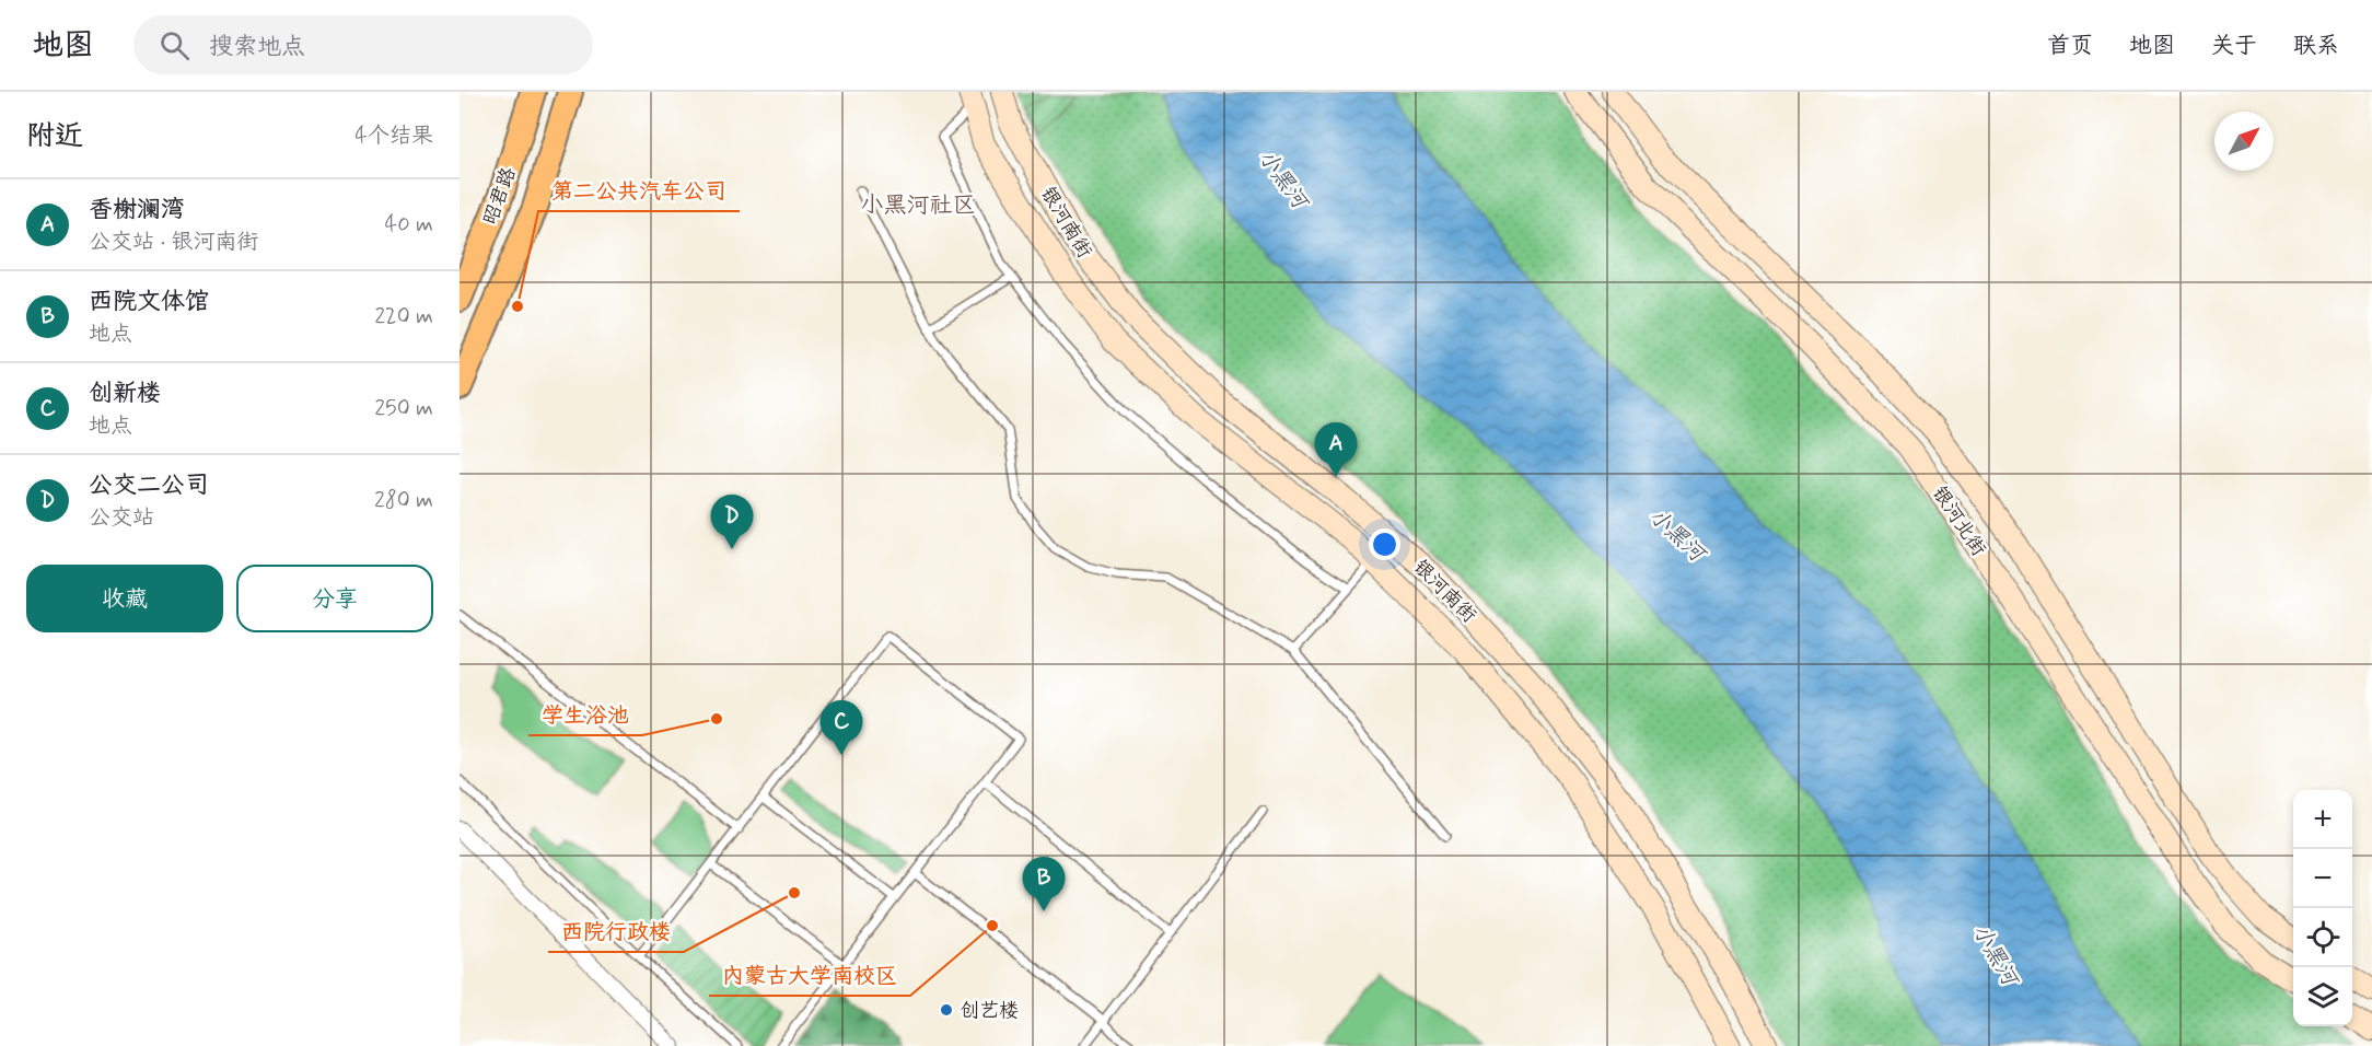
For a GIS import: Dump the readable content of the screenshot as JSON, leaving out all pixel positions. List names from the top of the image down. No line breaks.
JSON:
{"streets":{"highway":["昭君路"],"main road":["银河南街","银河北街"]},"districts":["小黑河社区"],"water":["小黑河"],"places":["第二公共汽车公司","学生浴池","西院行政楼","内蒙古大学南校区","创艺楼"],"north":"top right","page":{"header":"地图","search":"搜索地点","nav":["首页","地图","关于","联系"],"heading":["附近","4个结果"],"list":[{"mark":"A","name":"香榭澜湾","note":"公交站 · 银河南街","value":"40 m"},{"mark":"B","name":"西院文体馆","note":"地点","value":"220 m"},{"mark":"C","name":"创新楼","note":"地点","value":"250 m"},{"mark":"D","name":"公交二公司","note":"公交站","value":"280 m"}],"pins":["A","D","C","B"],"buttons":["收藏","分享"],"map_buttons":["+","−"]}}
